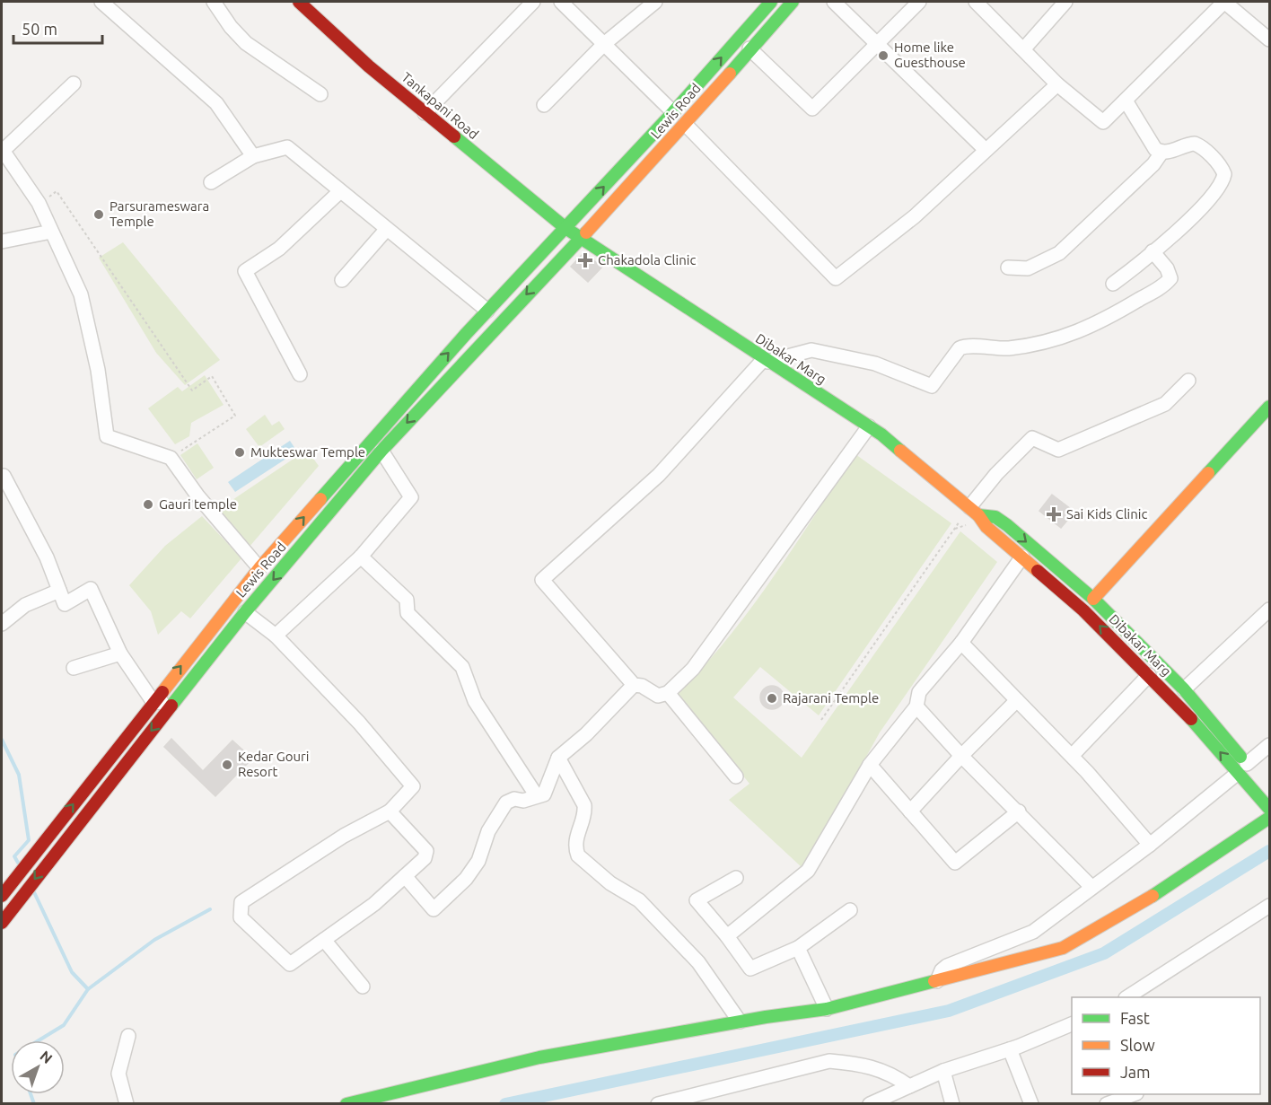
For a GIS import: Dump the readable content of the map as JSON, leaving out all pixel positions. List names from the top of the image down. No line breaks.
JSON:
{"streets":{"main road":["Tankapani Road","Lewis Road","Dibakar Marg"]},"crossings":[["Tankapani Road","Lewis Road"],["Tankapani Road","Dibakar Marg"],["Lewis Road","Dibakar Marg"]],"places":{"other":["Home like Guesthouse","Parsurameswara Temple","Mukteswar Temple","Gauri temple","Rajarani Temple","Kedar Gouri Resort"],"health":["Chakadola Clinic","Sai Kids Clinic"]},"legend":["Fast","Slow","Jam"],"scale_bar":"50 m","north":"top right"}
